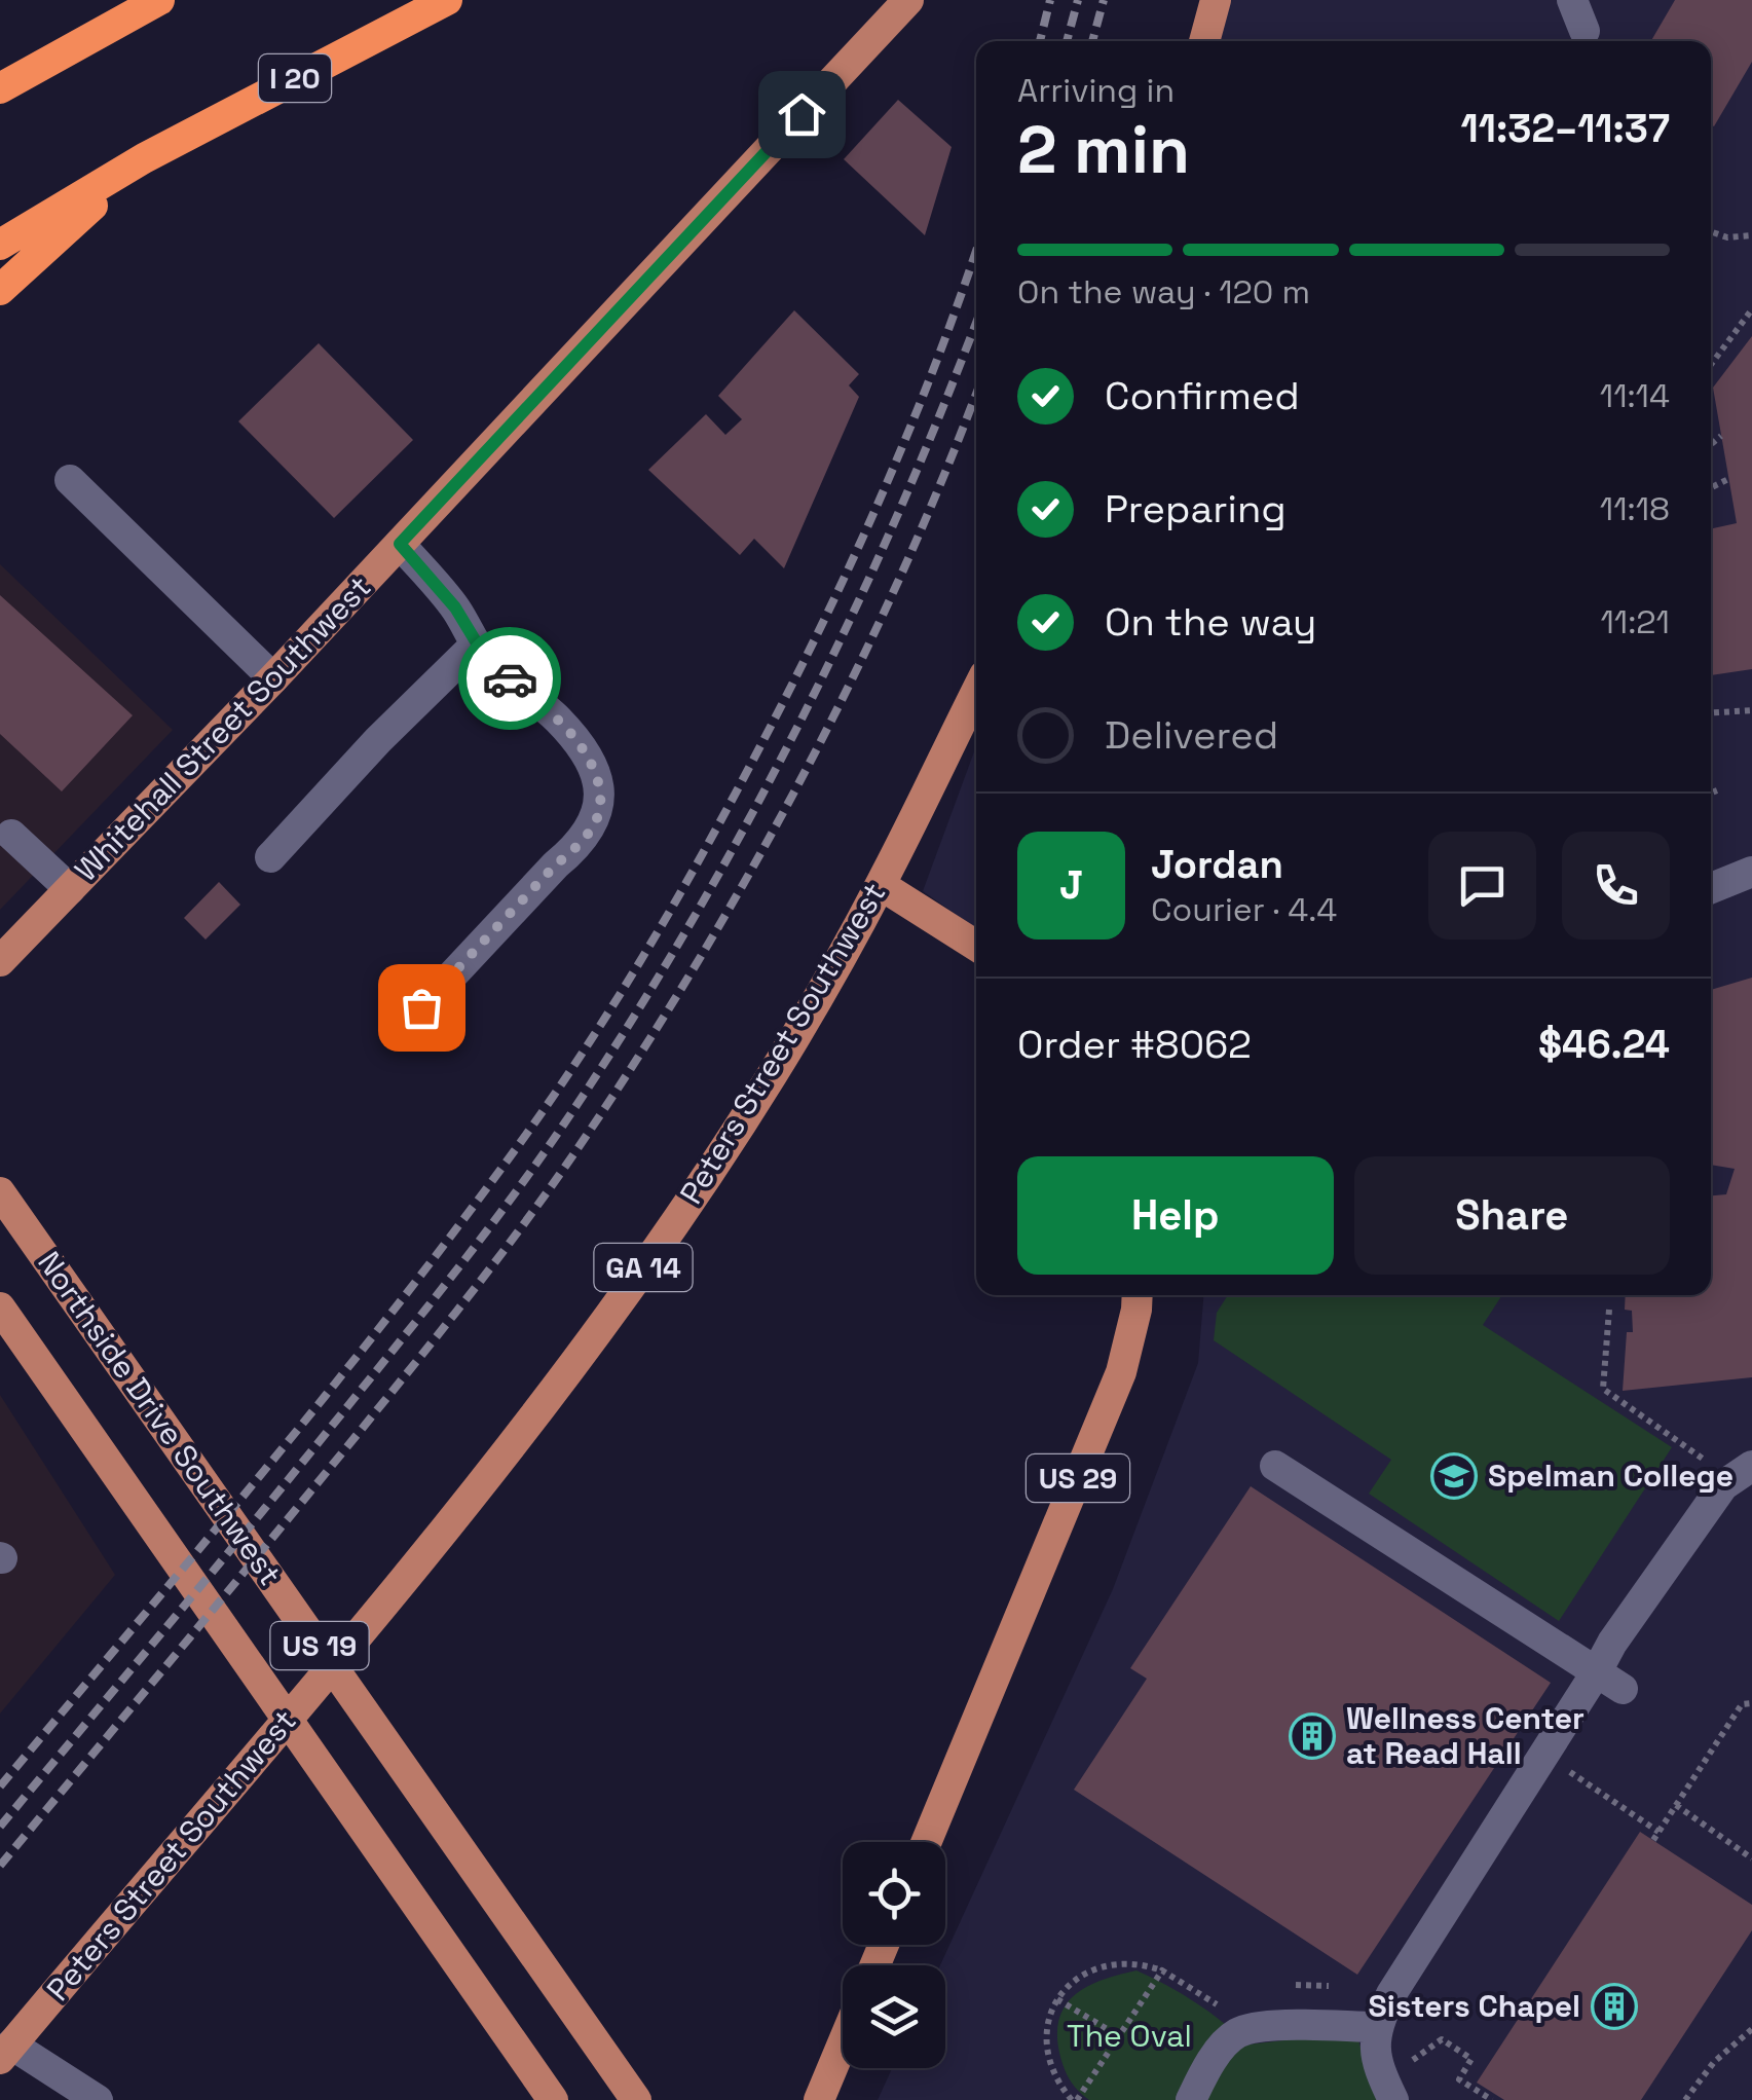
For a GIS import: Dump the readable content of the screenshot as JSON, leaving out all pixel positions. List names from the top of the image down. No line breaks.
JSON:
{"streets":{"highway":["I 20"],"main road":["Whitehall Street Southwest","Peters Street Southwest","GA 14","Northside Drive Southwest","US 29","US 19"]},"parks":["The Oval"],"places":{"school or university":["Spelman College"],"building":["Wellness Center at Read Hall","Sisters Chapel"]},"page":{"heading":["2 min","Arriving in","11:32–11:37"],"panel":["Jordan","Courier · 4.4","Order #8062","$46.24"],"bar":"On the way · 120 m","list":[["Confirmed","11:14"],["Preparing","11:18"],["On the way","11:21"],"Delivered"],"round":"J","buttons":["Help","Share"]}}
